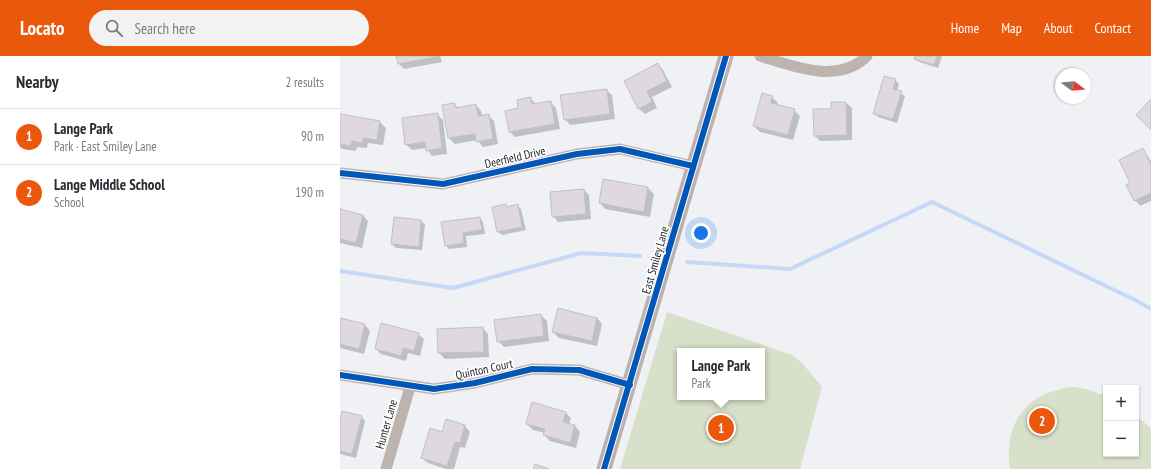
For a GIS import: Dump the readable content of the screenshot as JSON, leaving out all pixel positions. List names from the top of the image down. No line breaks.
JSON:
{"streets":{"street":["Deerfield Drive","East Smiley Lane","Quinton Court","Hunter Lane"]},"crossings":[["Deerfield Drive","East Smiley Lane"],["East Smiley Lane","Quinton Court"],["Quinton Court","Hunter Lane"]],"north":"right","page":{"header":"Locato","search":"Search here","nav":["Home","Map","About","Contact"],"heading":["Nearby","2 results"],"list":[{"mark":"1","name":"Lange Park","note":"Park · East Smiley Lane","value":"90 m"},{"mark":"2","name":"Lange Middle School","note":"School","value":"190 m"}],"popup":["Lange Park","Park"],"map_buttons":["+","−"],"pins":["2","1"]}}
